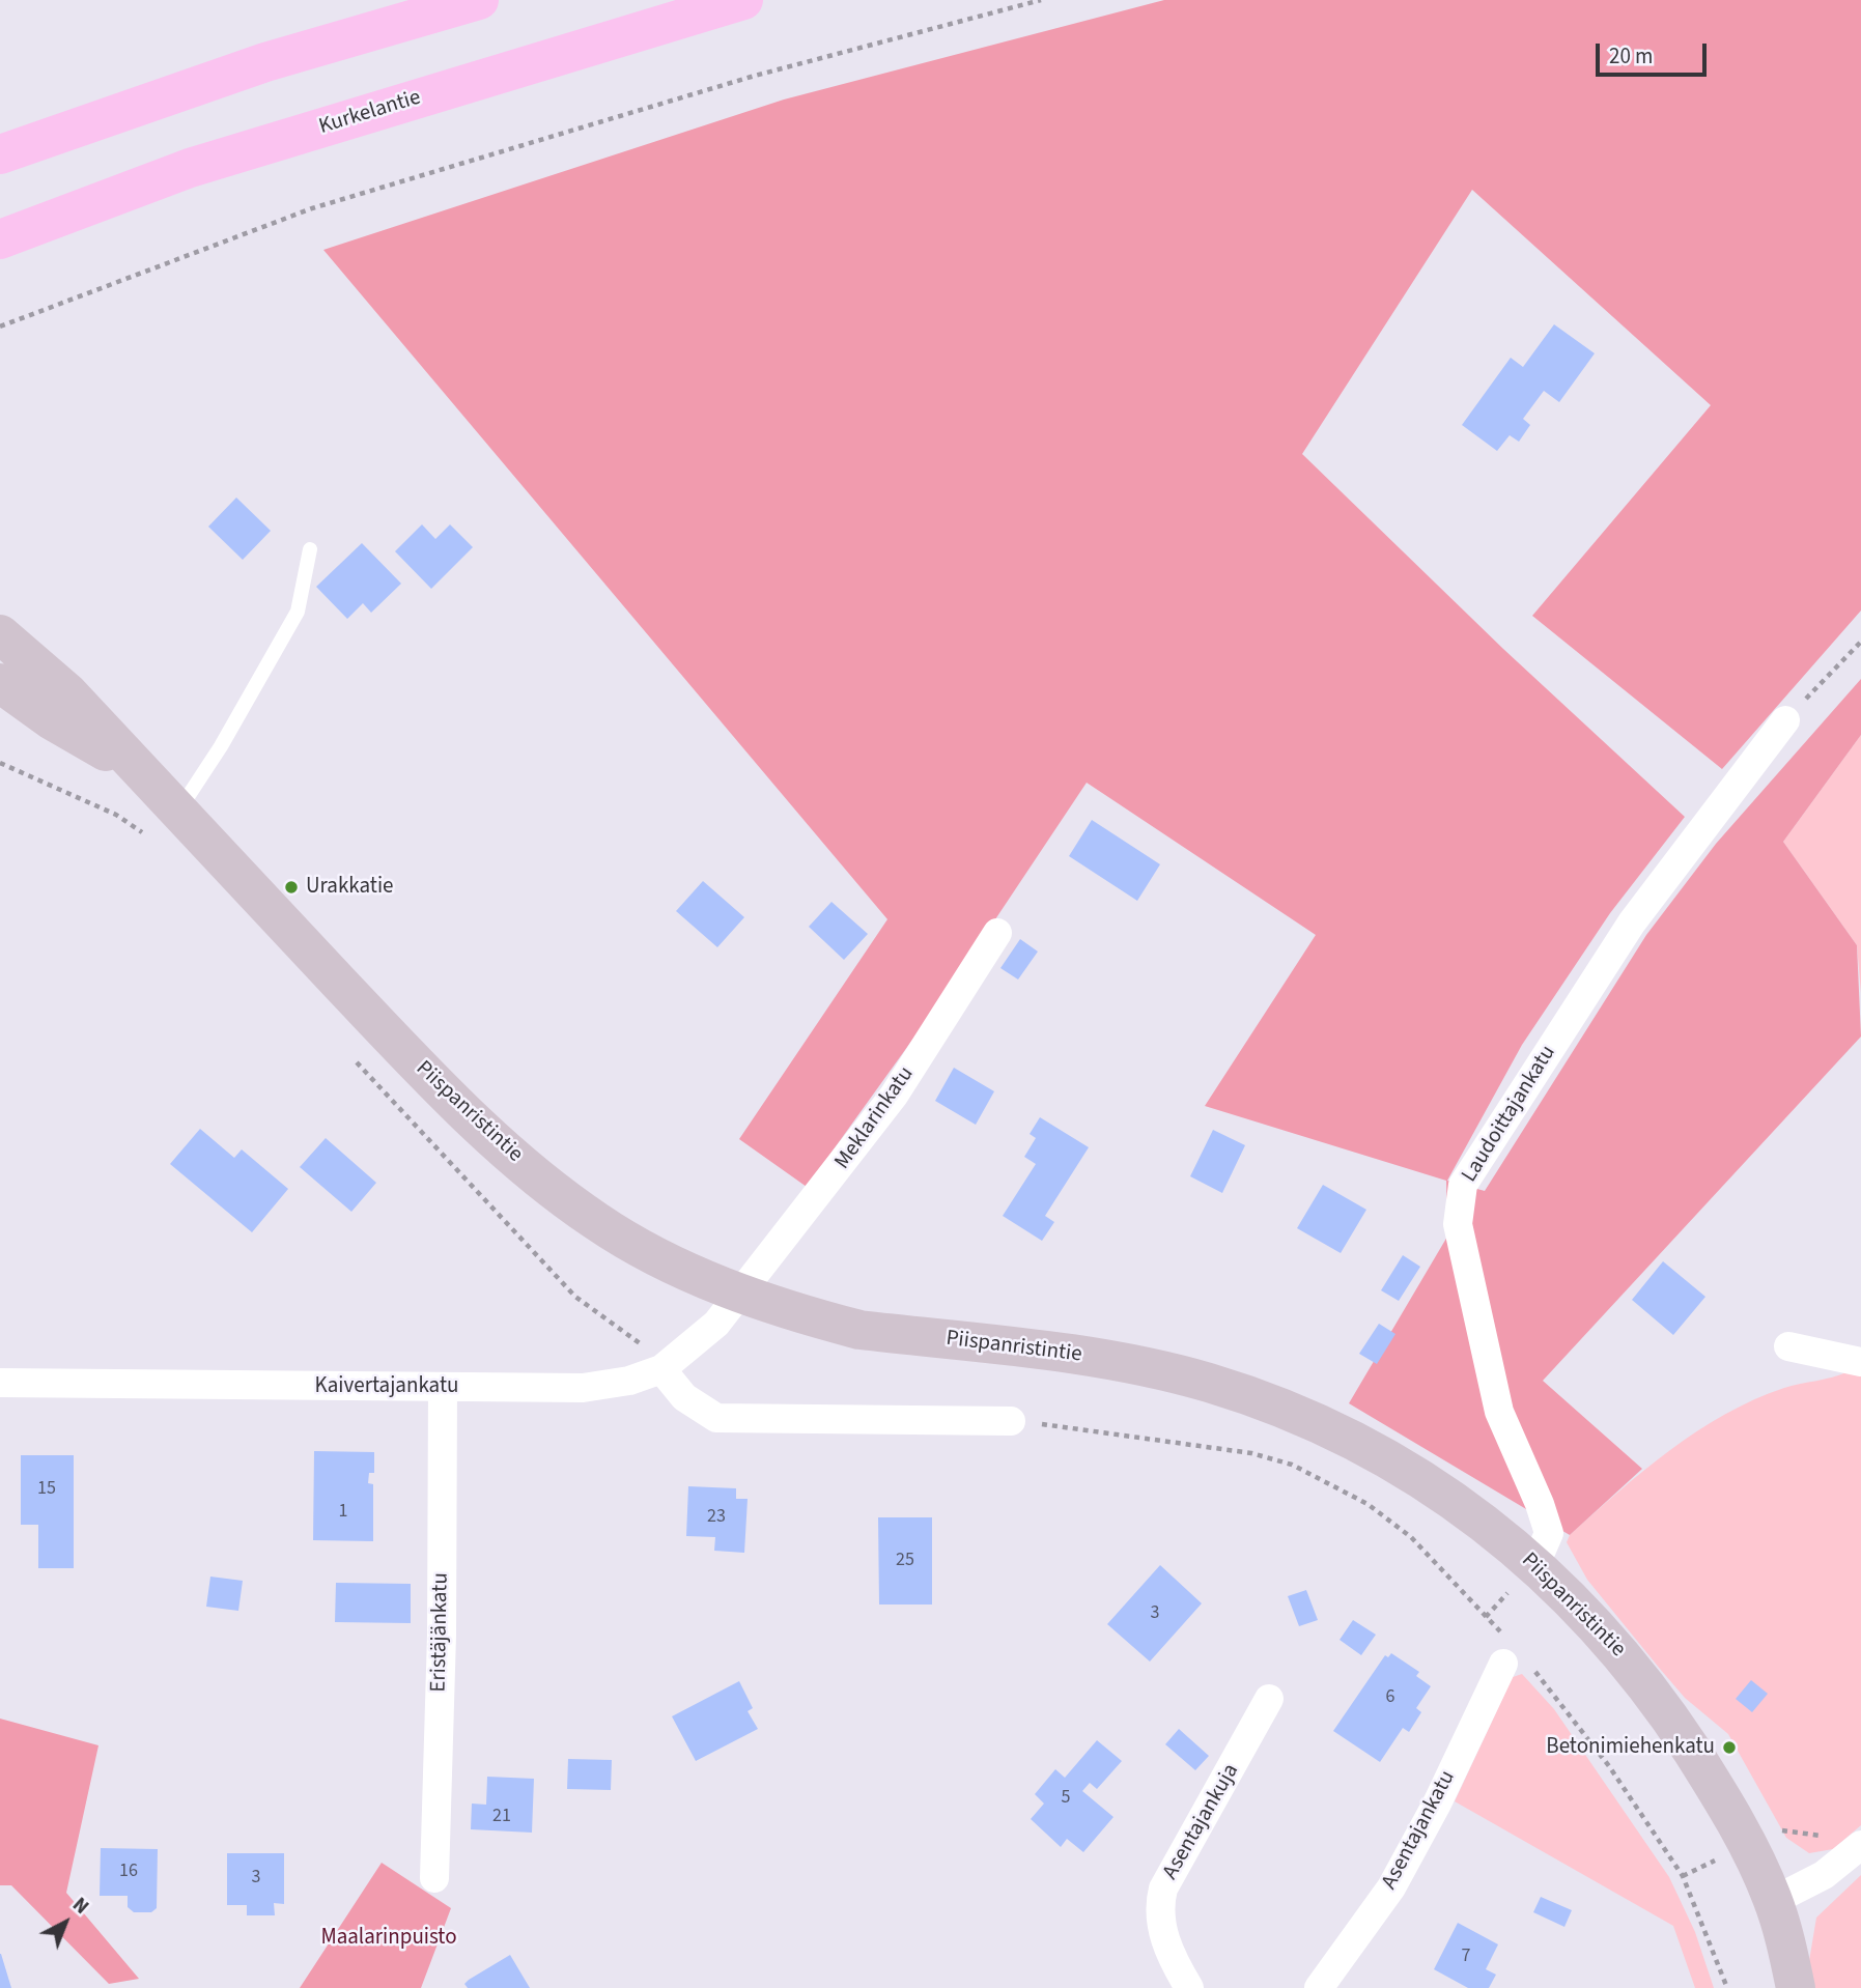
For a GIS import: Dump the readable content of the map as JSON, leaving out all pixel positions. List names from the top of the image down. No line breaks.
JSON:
{"streets":{"highway":["Kurkelantie"],"street":["Piispanristintie","Laudoittajankatu","Meklarinkatu","Kaivertajankatu","Eristäjänkatu","Asentajankuja","Asentajankatu"]},"crossings":[["Piispanristintie","Laudoittajankatu"],["Piispanristintie","Meklarinkatu"],["Piispanristintie","Kaivertajankatu"],["Meklarinkatu","Kaivertajankatu"],["Kaivertajankatu","Eristäjänkatu"]],"parks":["Maalarinpuisto"],"places":["Urakkatie","Betonimiehenkatu"],"house_numbers":["15","1","23","25","3","6","5","21","16","3","7"],"scale_bar":"20 m","north":"top right"}
